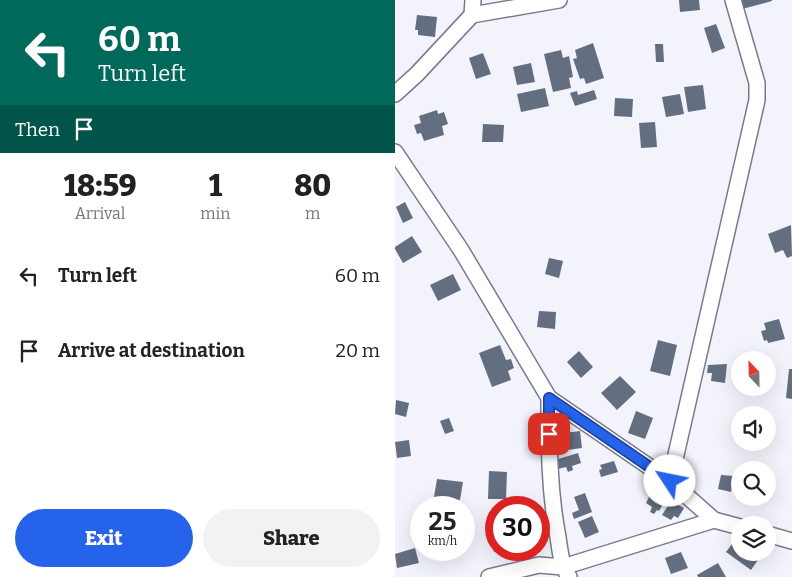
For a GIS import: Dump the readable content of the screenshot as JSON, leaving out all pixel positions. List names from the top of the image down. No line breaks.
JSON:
{"north":"top","page":{"turn":["60 m","Turn left"],"then":"Then","eta":["18:59","Arrival","1","min","80","m"],"list":[{"name":"Turn left","value":"60 m"},{"name":"Arrive at destination","value":"20 m"}],"speed":"25 km/h","limit":"30","buttons":["Exit","Share"]}}
